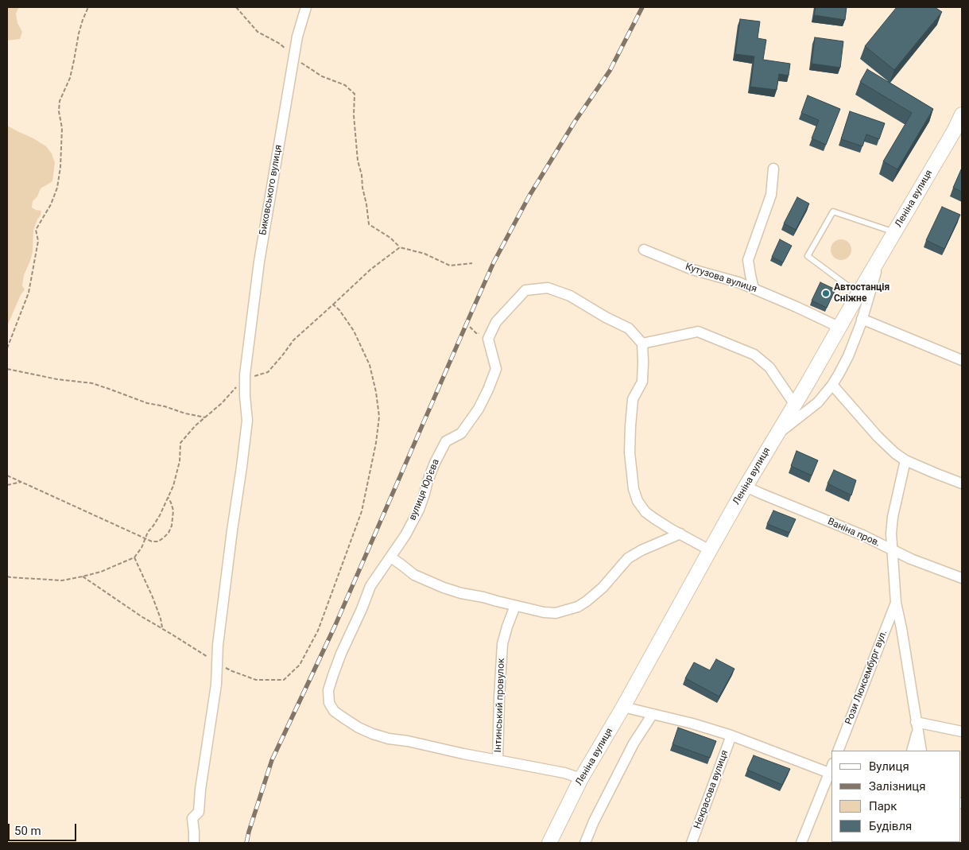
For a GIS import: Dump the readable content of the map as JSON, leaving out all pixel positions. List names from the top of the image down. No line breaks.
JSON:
{"streets":{"main road":["Леніна вулиця"],"street":["Биковського вулиця","Кутузова вулиця","вулиця Юр'єва","Ваніна пров.","Рози Люксембург вул.","Інтинський провулок","Нєкрасова вулиця"]},"crossings":[["Леніна вулиця","Кутузова вулиця"],["Леніна вулиця","Ваніна пров."],["вулиця Юр'єва","Інтинський провулок"]],"places":["Автостанція Сніжне"],"legend":["Вулиця","Залізниця","Парк","Будівля"],"scale_bar":"50 m"}
